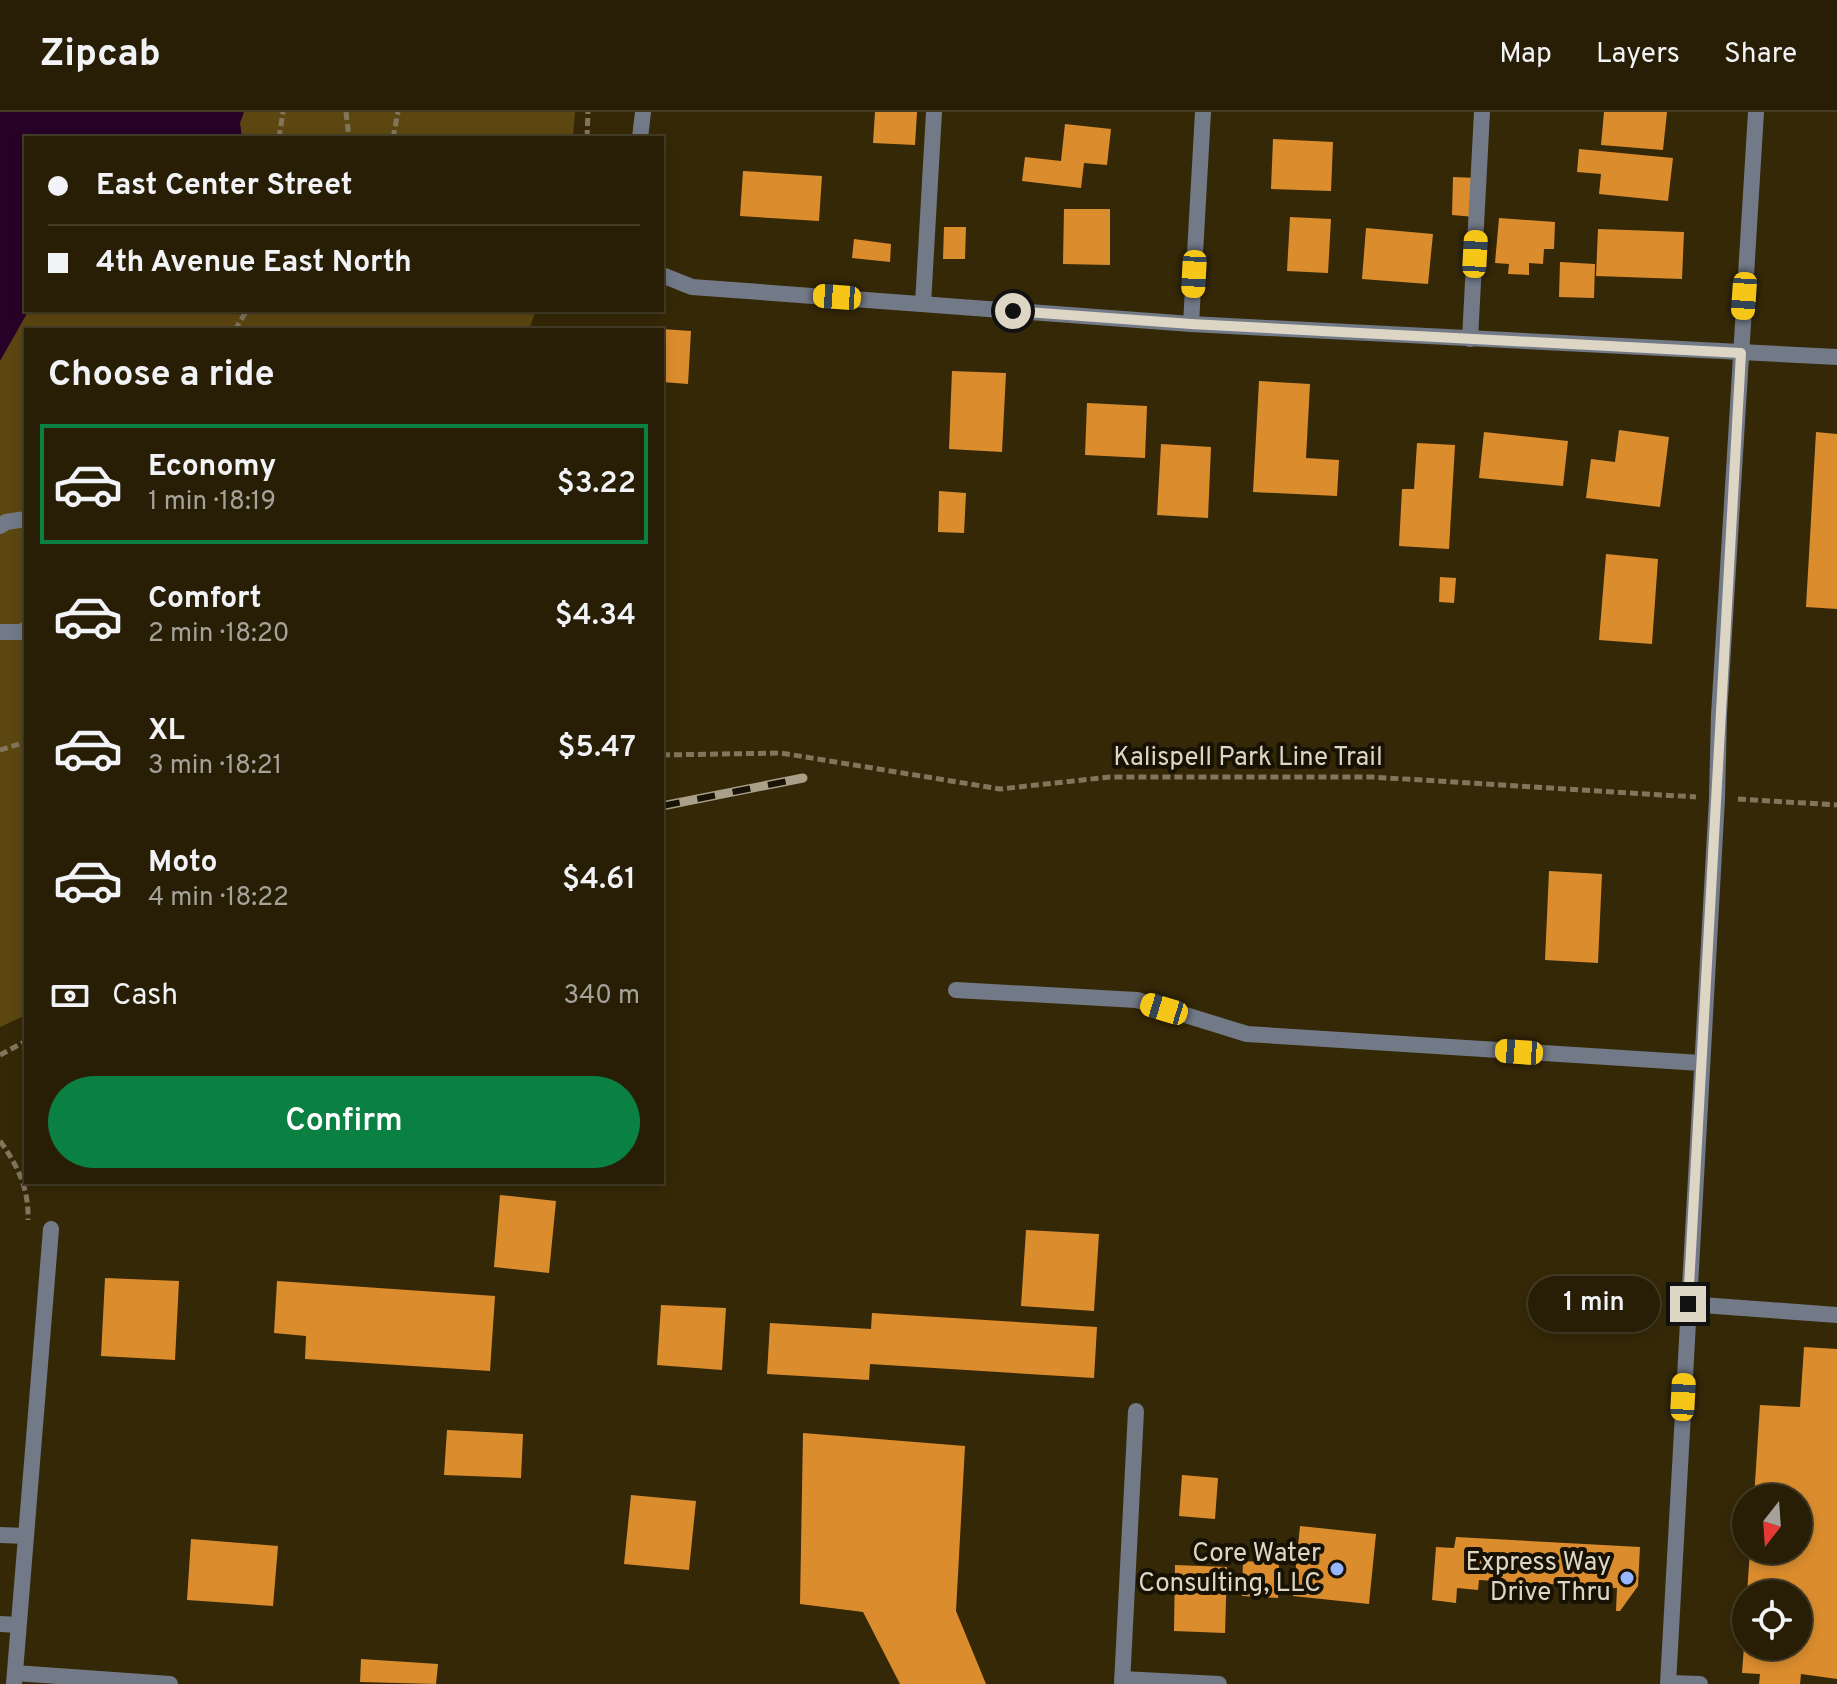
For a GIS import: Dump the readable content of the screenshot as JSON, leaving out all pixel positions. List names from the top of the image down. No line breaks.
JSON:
{"streets":{"path":["Kalispell Park Line Trail"]},"places":["Core Water Consulting, LLC","Express Way Drive Thru"],"north":"bottom","page":{"header":"Zipcab","nav":["Map","Layers","Share"],"banner":["East Center Street","4th Avenue East North"],"heading":"Choose a ride","list":[{"name":"Economy","note":"1 min · 18:19","value":"$3.22"},{"name":"Comfort","note":"2 min · 18:20","value":"$4.34"},{"name":"XL","note":"3 min · 18:21","value":"$5.47"},{"name":"Moto","note":"4 min · 18:22","value":"$4.61"}],"pay":["Cash","340 m"],"buttons":"Confirm","bubble":"1 min"}}
